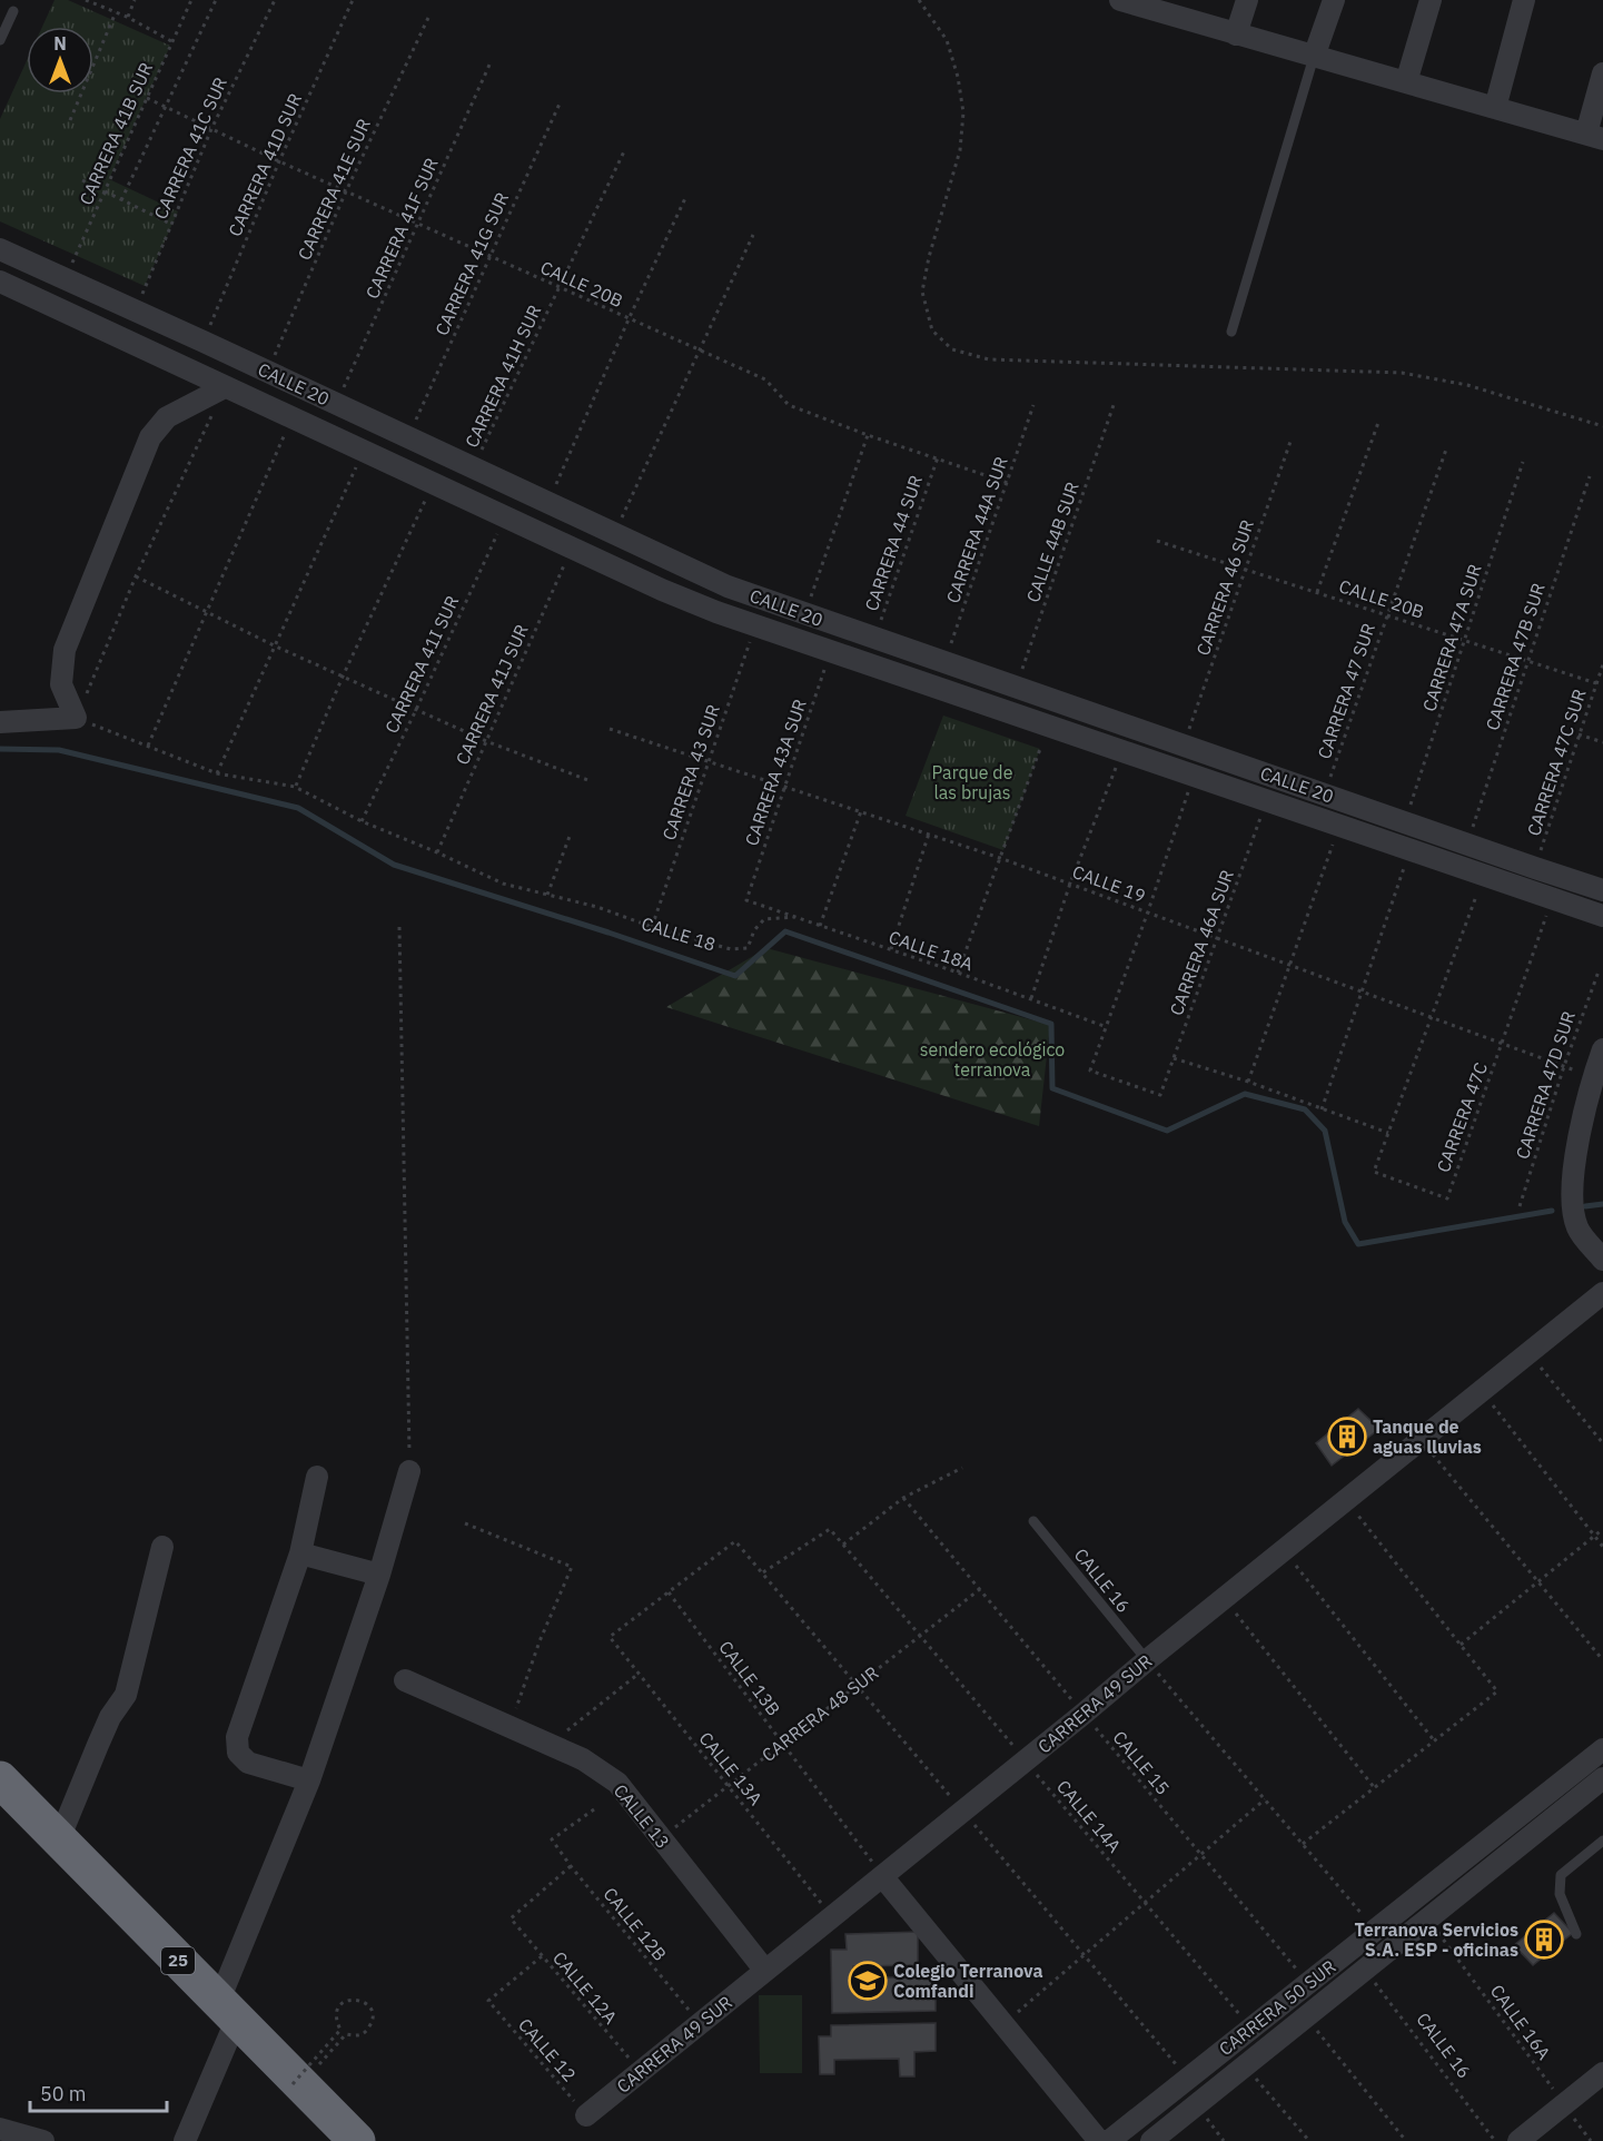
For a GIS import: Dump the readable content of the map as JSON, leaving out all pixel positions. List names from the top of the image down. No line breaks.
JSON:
{"streets":{"highway":["25"],"street":["CALLE 20","CARRERA 49 SUR","CALLE 13","CARRERA 50 SUR"],"lane":["CALLE 16"],"path":["CARRERA 41B SUR","CARRERA 41C SUR","CARRERA 41D SUR","CARRERA 41E SUR","CARRERA 41F SUR","CARRERA 41G SUR","CALLE 20B","CARRERA 41H SUR","CARRERA 44A SUR","CALLE 44B SUR","CARRERA 44 SUR","CARRERA 46 SUR","CARRERA 47A SUR","CARRERA 47B SUR","CARRERA 41I SUR","CARRERA 47 SUR","CARRERA 41J SUR","CARRERA 47C SUR","CARRERA 43 SUR","CARRERA 43A SUR","CALLE 19","CALLE 18","CARRERA 46A SUR","CALLE 18A","CARRERA 47D SUR","CARRERA 47C","CALLE 13B","CARRERA 48 SUR","CALLE 15","CALLE 13A","CALLE 14A","CALLE 12B","CALLE 12A","CALLE 16A","CALLE 12"]},"crossings":[["CARRERA 41B SUR","CALLE 20B"],["CARRERA 41B SUR","CALLE 20"],["CARRERA 41C SUR","CALLE 20B"],["CARRERA 41C SUR","CALLE 20"],["CARRERA 41D SUR","CALLE 20B"],["CARRERA 41D SUR","CALLE 20"],["CARRERA 41E SUR","CALLE 20B"],["CARRERA 41E SUR","CALLE 20"],["CARRERA 41F SUR","CALLE 20B"],["CARRERA 41F SUR","CALLE 20"],["CARRERA 41G SUR","CALLE 20B"],["CARRERA 41G SUR","CALLE 20"],["CALLE 20B","CARRERA 41H SUR"],["CALLE 20B","CARRERA 44A SUR"],["CALLE 20B","CARRERA 44 SUR"],["CALLE 20B","CARRERA 46 SUR"],["CALLE 20B","CARRERA 47A SUR"],["CALLE 20B","CARRERA 47B SUR"],["CALLE 20B","CARRERA 47 SUR"],["CALLE 20B","CARRERA 47C SUR"],["CARRERA 41H SUR","CALLE 20"],["CALLE 20","CARRERA 44A SUR"],["CALLE 20","CALLE 44B SUR"],["CALLE 20","CARRERA 44 SUR"],["CALLE 20","CARRERA 46 SUR"],["CALLE 20","CARRERA 47A SUR"],["CALLE 20","CARRERA 47B SUR"],["CALLE 20","CARRERA 41I SUR"],["CALLE 20","CARRERA 47 SUR"],["CALLE 20","CARRERA 41J SUR"],["CALLE 20","CARRERA 47C SUR"],["CALLE 20","CARRERA 43 SUR"],["CALLE 20","CARRERA 43A SUR"],["CALLE 20","CARRERA 46A SUR"],["CARRERA 41I SUR","CALLE 18"],["CARRERA 41J SUR","CALLE 18"],["CARRERA 43 SUR","CALLE 19"],["CARRERA 43 SUR","CALLE 18"],["CARRERA 43A SUR","CALLE 19"],["CARRERA 43A SUR","CALLE 18A"],["CALLE 19","CARRERA 46A SUR"],["CALLE 19","CARRERA 47D SUR"],["CALLE 19","CARRERA 47C"],["CALLE 18","CALLE 18A"],["CARRERA 46A SUR","CALLE 18A"],["CALLE 16","CARRERA 49 SUR"],["CALLE 16","CARRERA 50 SUR"],["CALLE 13B","CARRERA 49 SUR"],["CALLE 13B","CARRERA 48 SUR"],["CALLE 13B","CALLE 13A"],["CARRERA 49 SUR","CALLE 15"],["CARRERA 49 SUR","CALLE 13A"],["CARRERA 49 SUR","CALLE 13"],["CARRERA 49 SUR","CALLE 14A"],["CARRERA 49 SUR","CALLE 12B"],["CARRERA 49 SUR","CALLE 12A"],["CARRERA 49 SUR","CALLE 12"],["CARRERA 48 SUR","CALLE 15"],["CARRERA 48 SUR","CALLE 13A"],["CARRERA 48 SUR","CALLE 13"],["CARRERA 48 SUR","CALLE 14A"],["CALLE 15","CARRERA 50 SUR"],["CALLE 14A","CARRERA 50 SUR"],["CALLE 12B","CALLE 12A"],["CALLE 12A","CALLE 12"],["CARRERA 50 SUR","CALLE 16A"]],"parks":["Parque de las brujas","sendero ecológico terranova"],"places":{"building":["Tanque de aguas lluvias","Terranova Servicios S.A. ESP - oficinas"],"school or university":["Colegio Terranova Comfandi"]},"scale_bar":"50 m","north":"top"}
